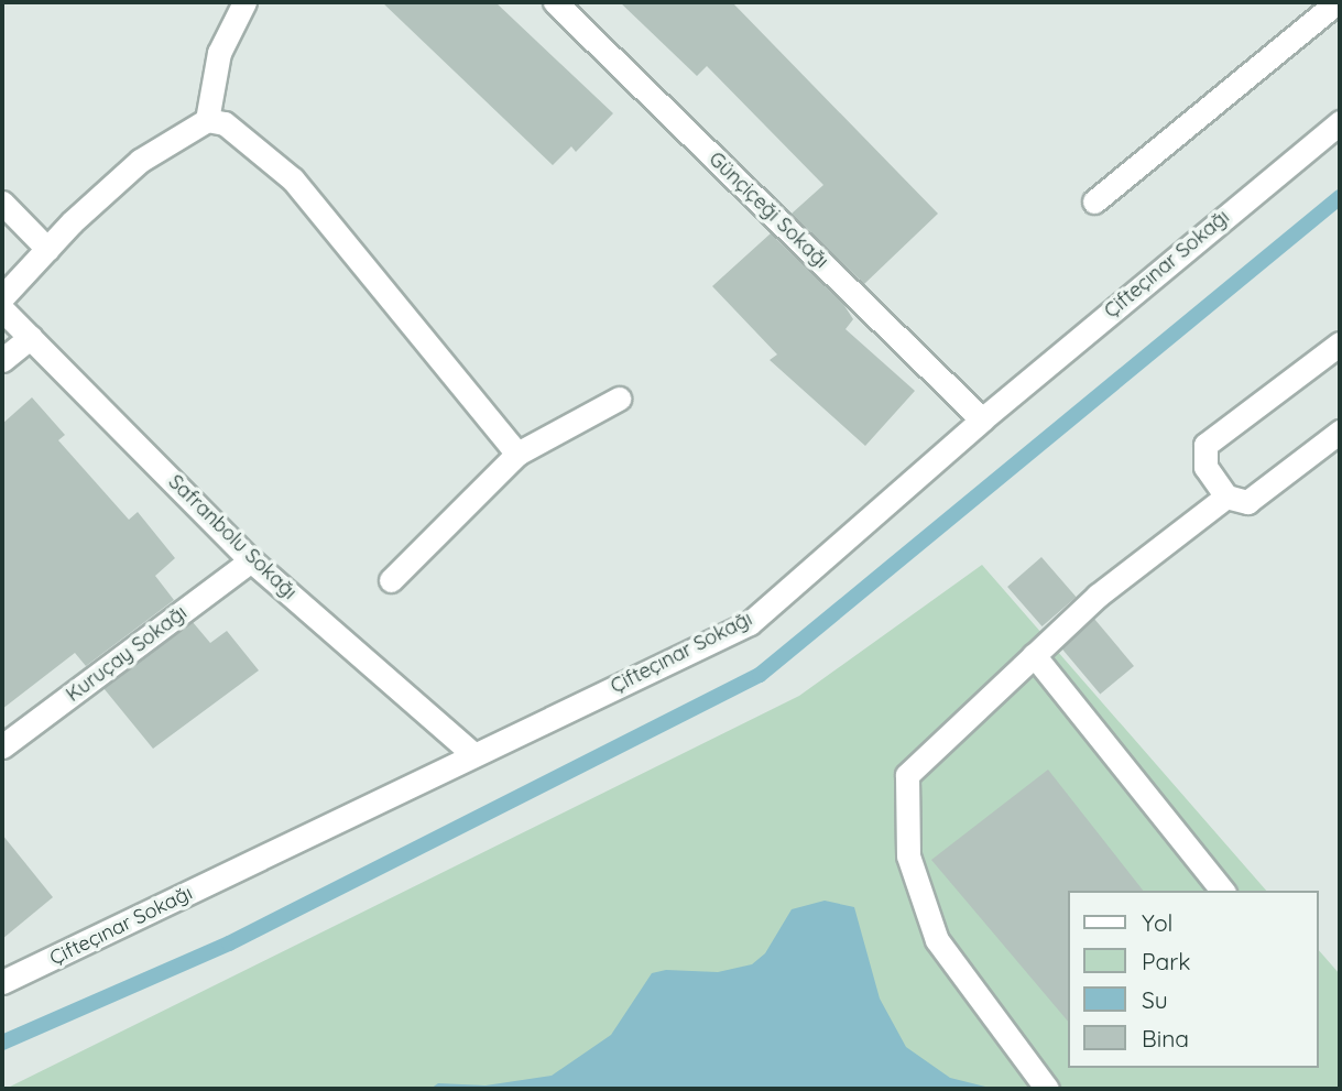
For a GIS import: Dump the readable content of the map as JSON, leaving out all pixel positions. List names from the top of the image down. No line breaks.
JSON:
{"streets":{"street":["Günçiçeği Sokağı","Çifteçınar Sokağı","Safranbolu Sokağı","Kuruçay Sokağı"]},"crossings":[["Günçiçeği Sokağı","Çifteçınar Sokağı"],["Çifteçınar Sokağı","Safranbolu Sokağı"],["Safranbolu Sokağı","Kuruçay Sokağı"]],"legend":["Yol","Park","Su","Bina"]}
